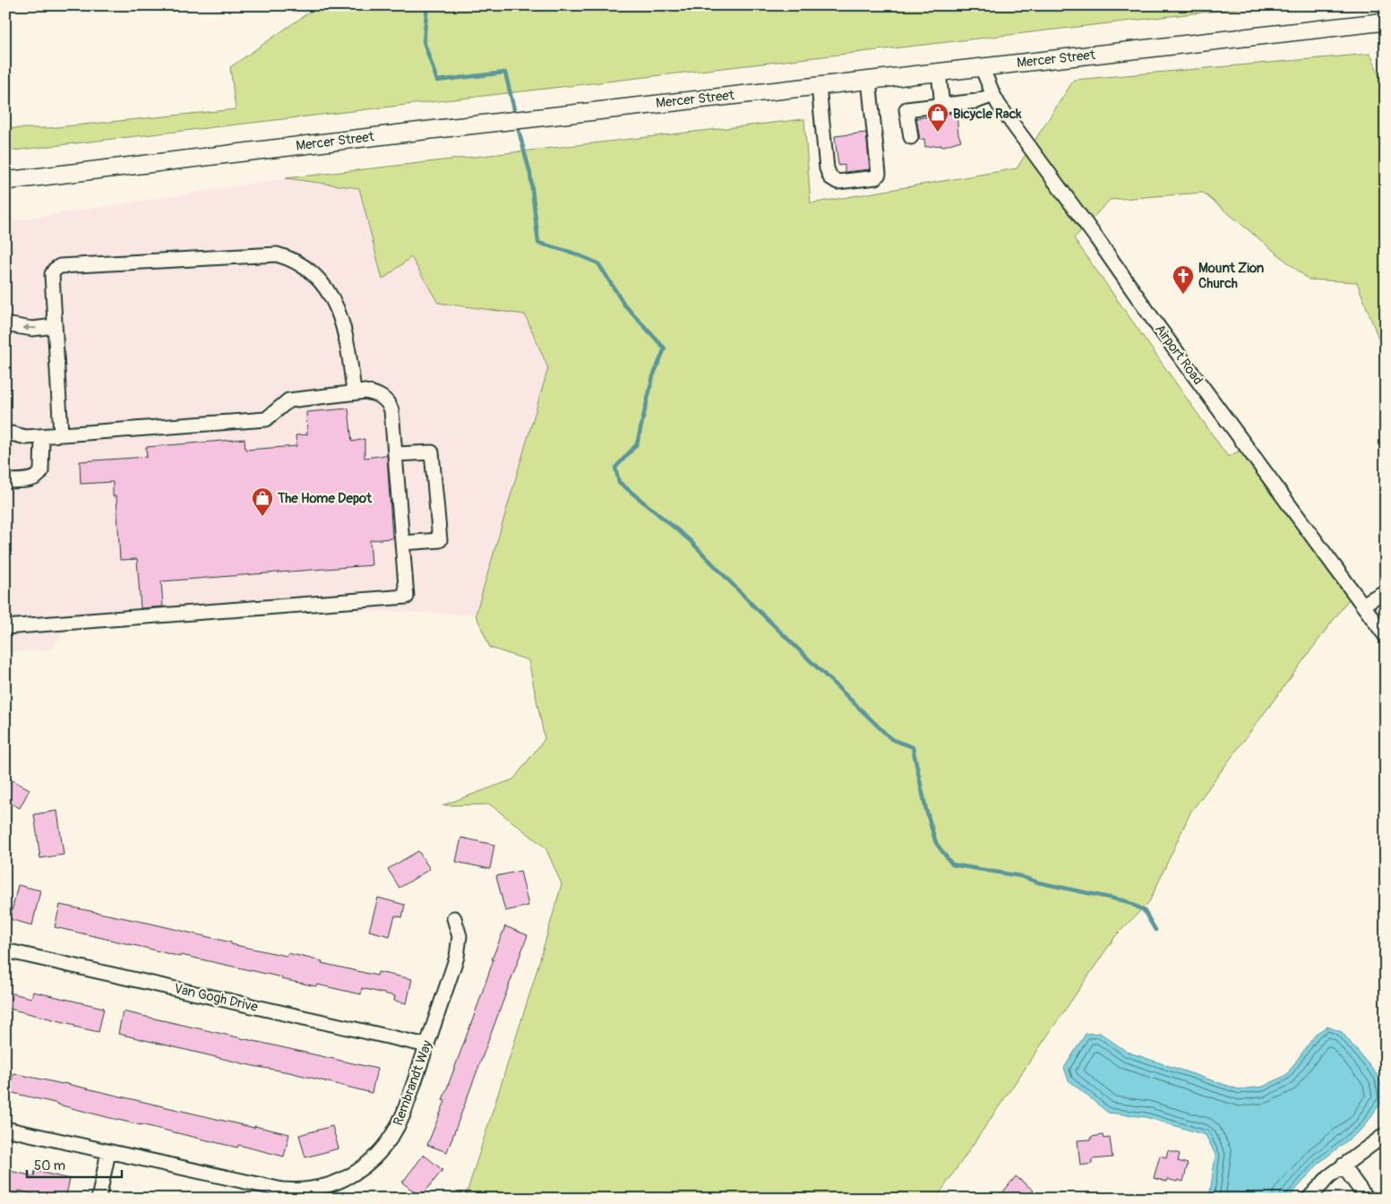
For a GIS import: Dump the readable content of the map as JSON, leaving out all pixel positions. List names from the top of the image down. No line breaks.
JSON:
{"streets":{"main road":["Mercer Street"],"street":["Airport Road","Van Gogh Drive","Rembrandt Way"]},"crossings":[["Mercer Street","Airport Road"],["Van Gogh Drive","Rembrandt Way"]],"places":{"shop":["Bicycle Rack","The Home Depot"],"church":["Mount Zion Church"]},"scale_bar":"50 m"}
